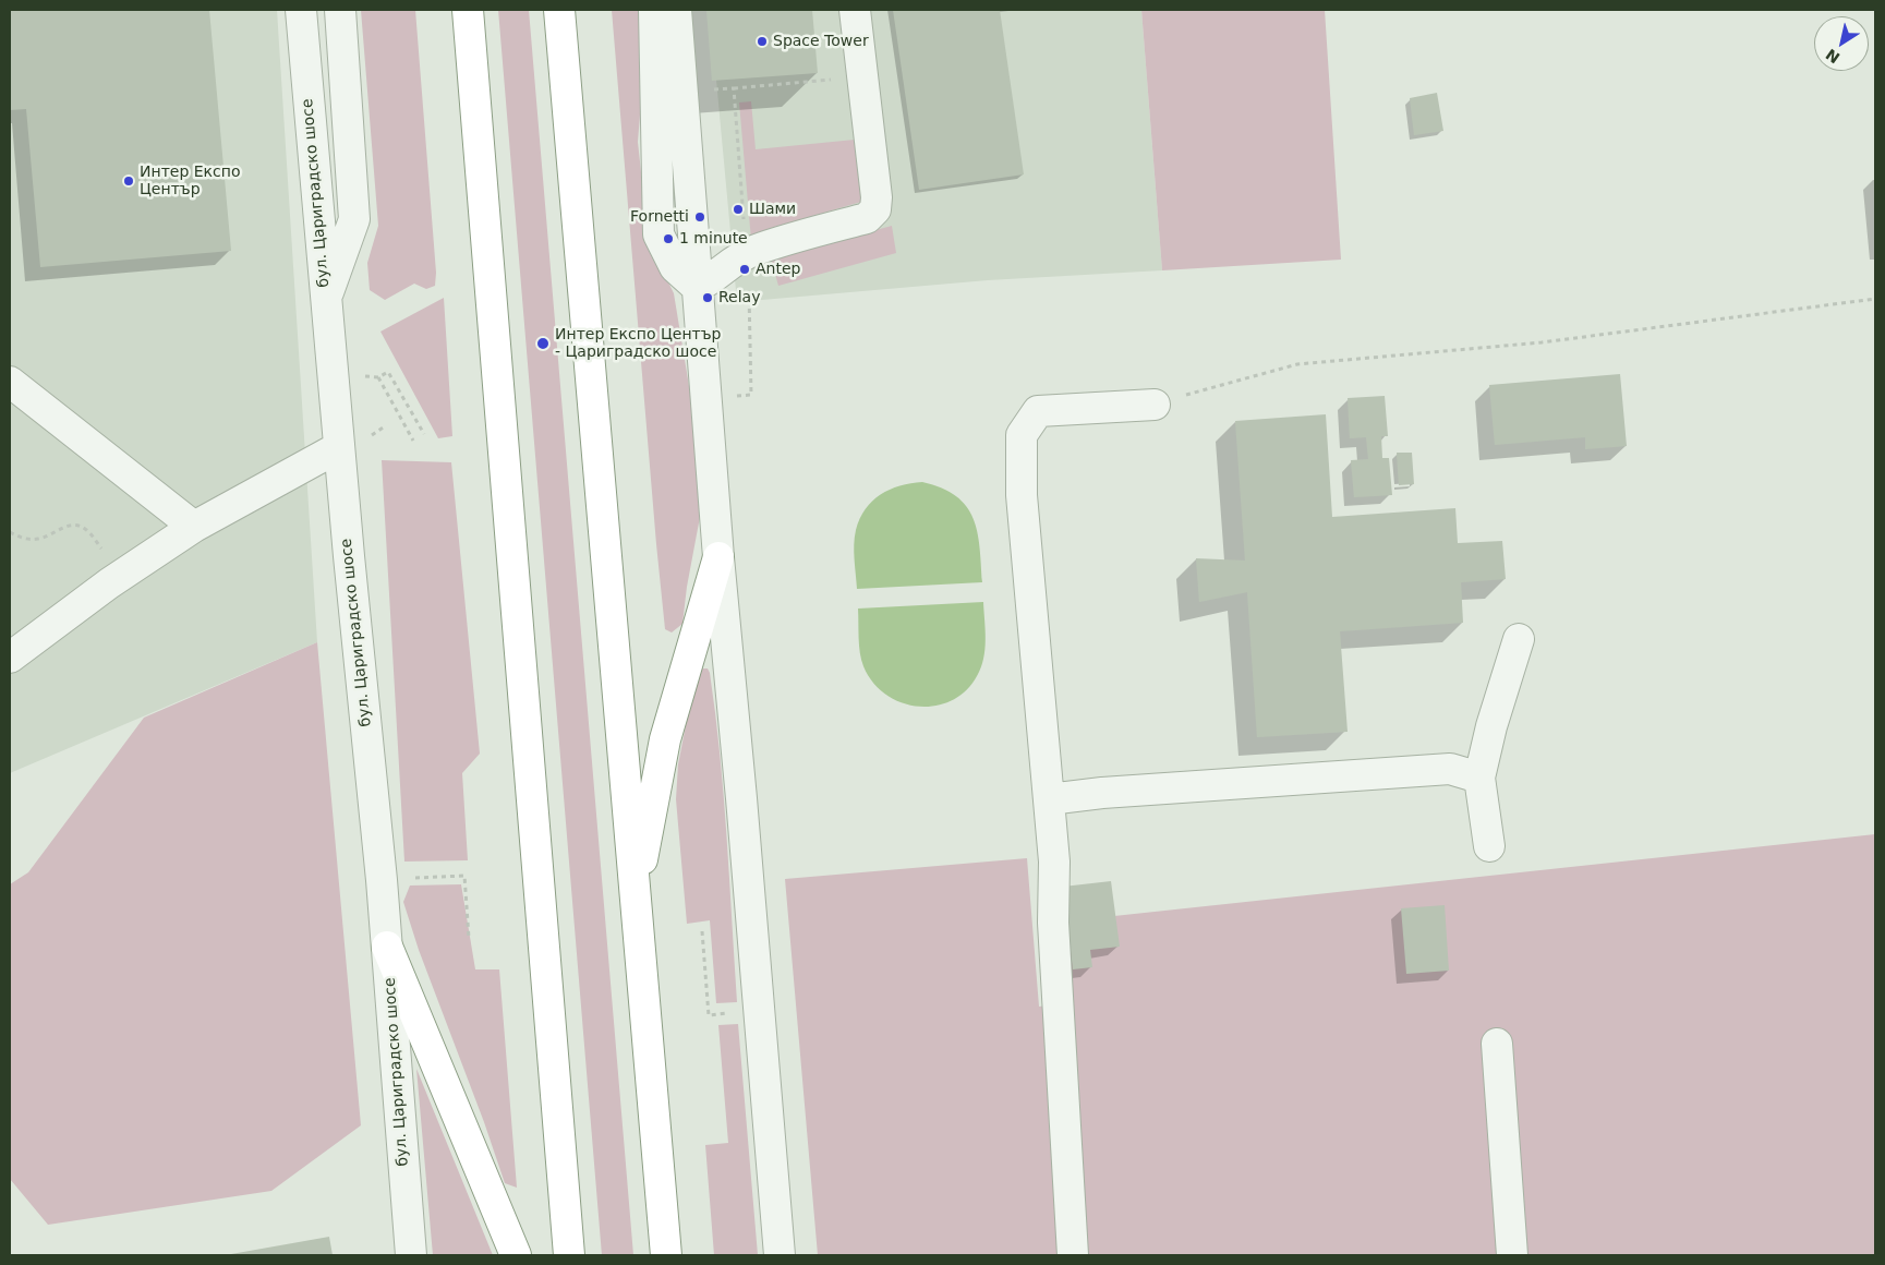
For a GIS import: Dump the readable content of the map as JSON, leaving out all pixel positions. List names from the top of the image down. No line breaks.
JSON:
{"streets":{"street":["бул. Цариградско шосе"]},"places":["Space Tower","Интер Експо Център","Шами","Fornetti","1 minute","Antep","Relay","Интер Експо Център - Цариградско шосе"],"north":"bottom left"}
